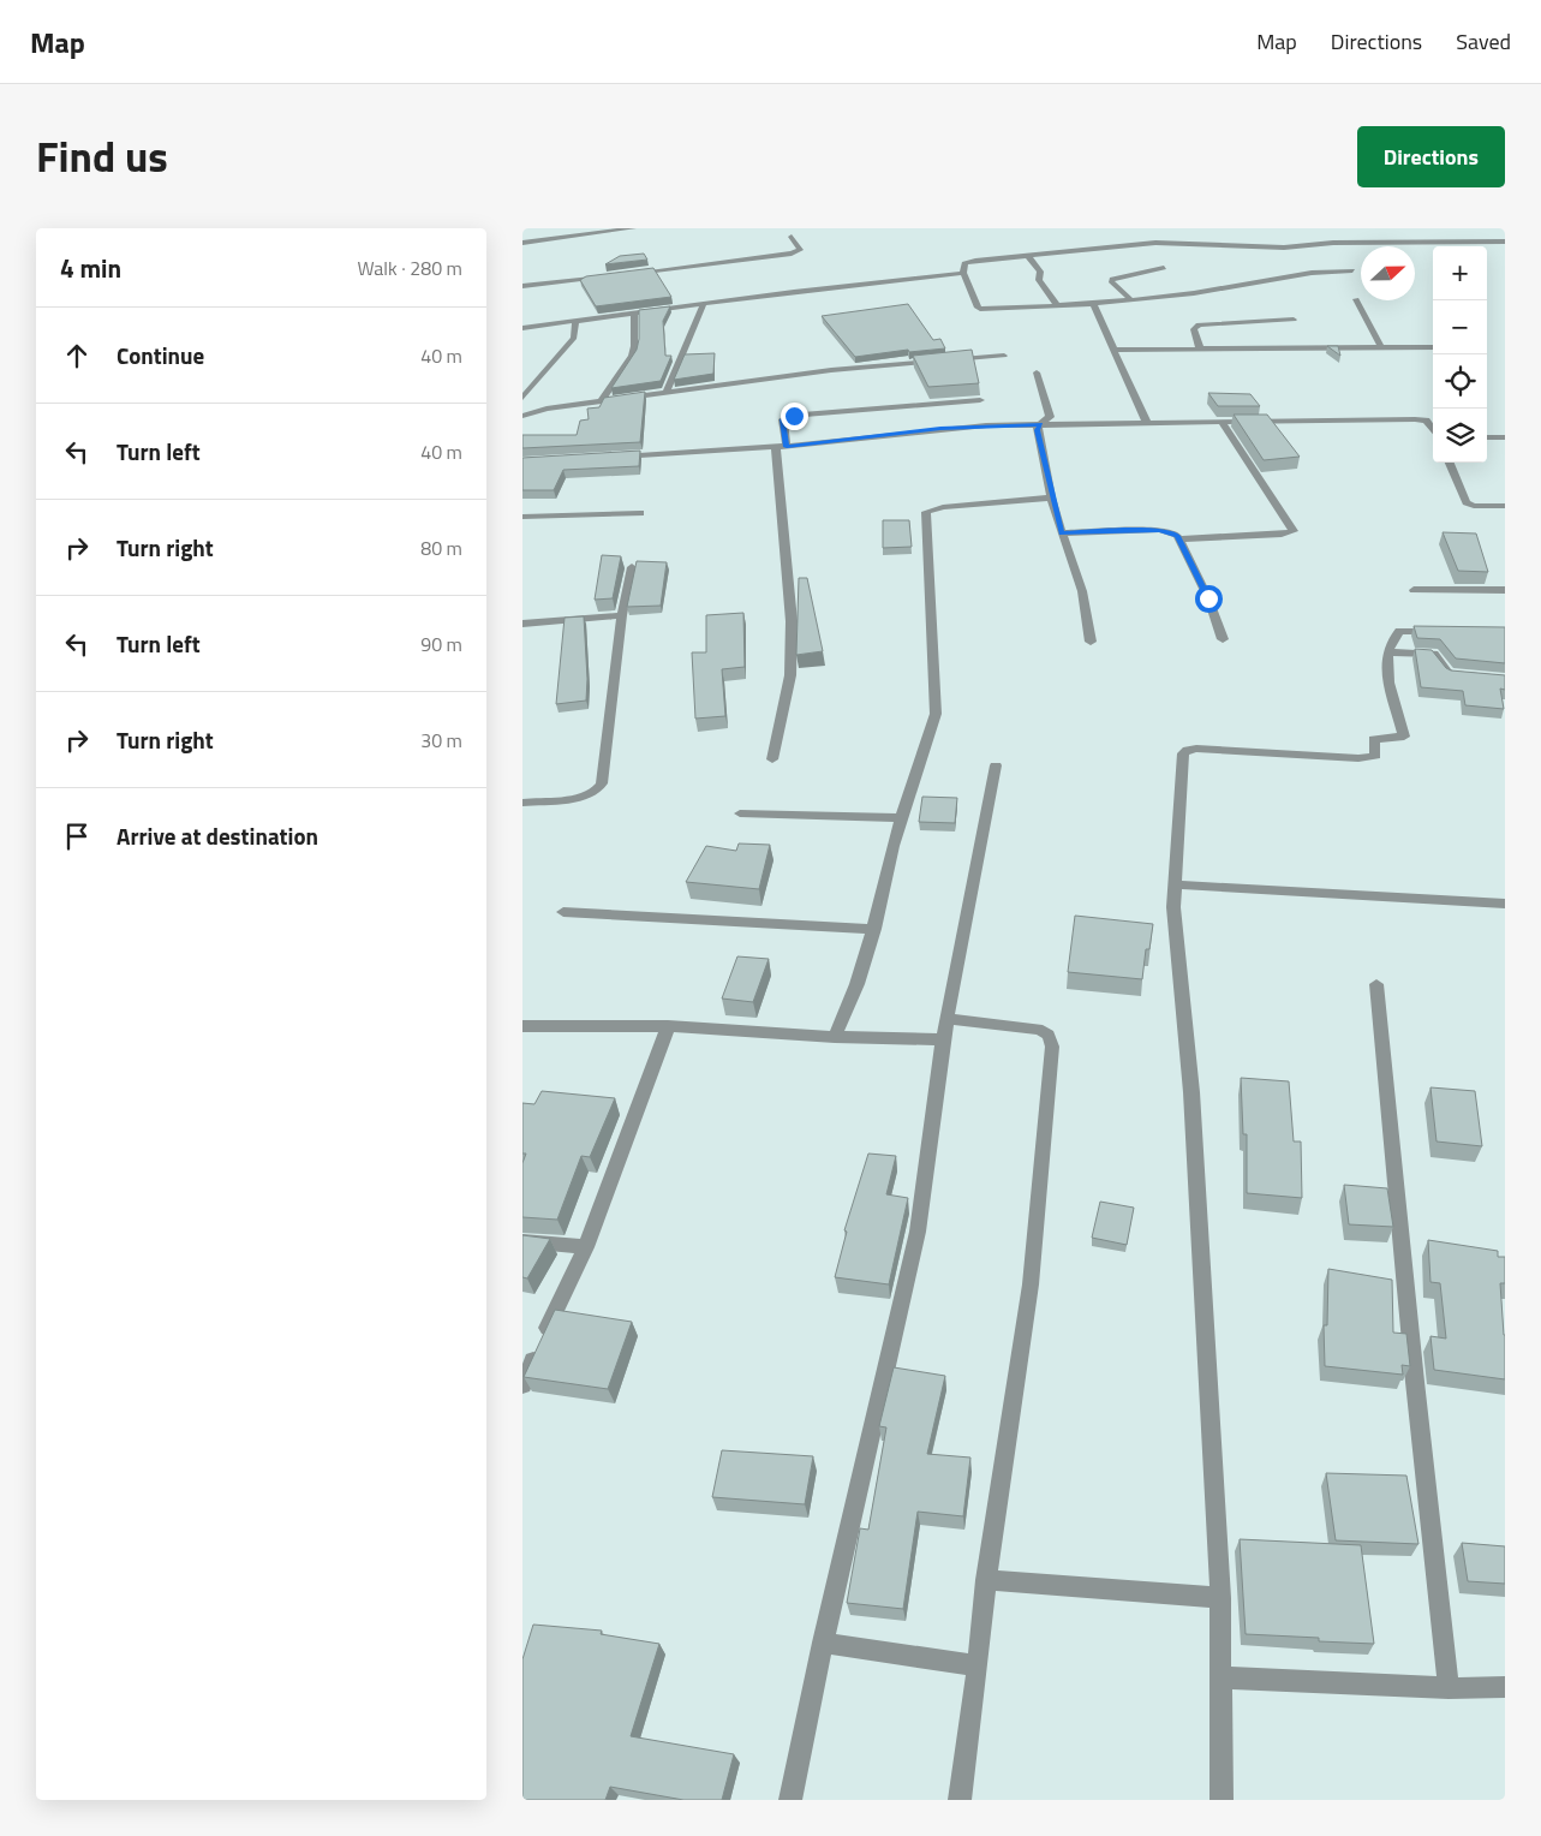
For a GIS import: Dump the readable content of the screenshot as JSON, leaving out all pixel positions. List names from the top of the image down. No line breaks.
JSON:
{"north":"right","page":{"header":"Map","nav":["Map","Directions","Saved"],"title":"Find us","buttons":"Directions","heading":["4 min","Walk · 280 m"],"map_buttons":["+","−"],"list":[["Continue","40 m"],["Turn left","40 m"],["Turn right","80 m"],["Turn left","90 m"],["Turn right","30 m"],"Arrive at destination"]}}
